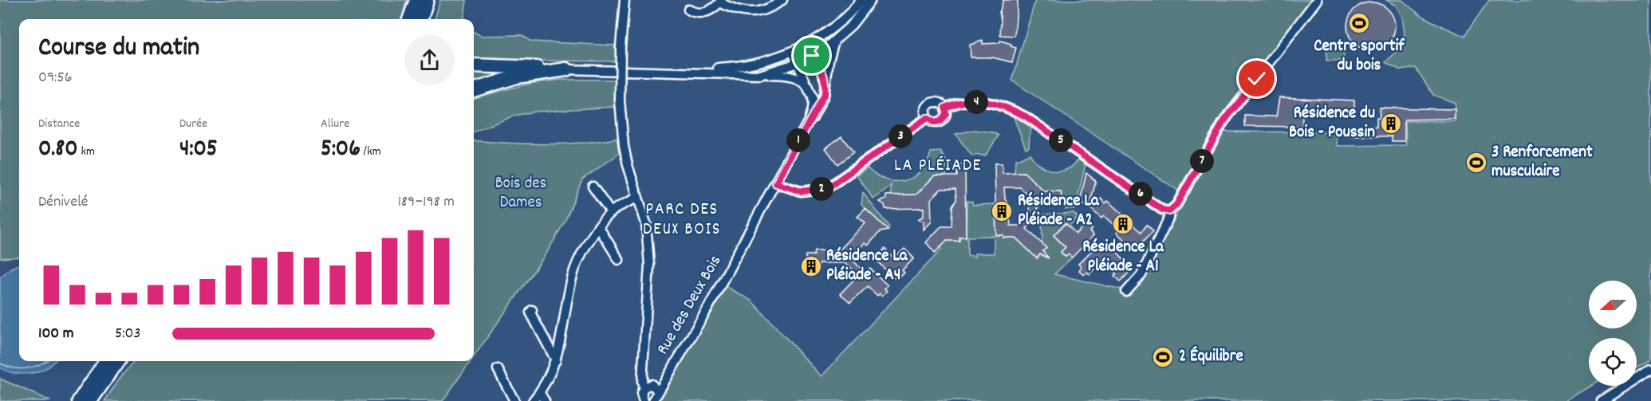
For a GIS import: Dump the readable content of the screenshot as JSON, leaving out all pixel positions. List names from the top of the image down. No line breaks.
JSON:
{"streets":{"street":["Rue des Deux Bois"]},"districts":["LA PLÉIADE","PARC DES DEUX BOIS"],"parks":["Bois des Dames"],"places":{"sports":["Centre sportif du bois","3 Renforcement musculaire","2 Équilibre"],"building":["Résidence du Bois - Poussin","Résidence La Pléiade - A2","Résidence La Pléiade - A1","Résidence La Pléiade - A4"]},"north":"left","page":{"heading":["Course du matin","09:56"],"pins":["4","3","1","5","7","2","6"],"stats":[["Distance","0.80 km"],["Durée","4:05"],["Allure","5:06 /km"]],"chart":["Dénivelé","189–198 m"],"list":[{"name":"100 m","note":"5:03"}]}}
